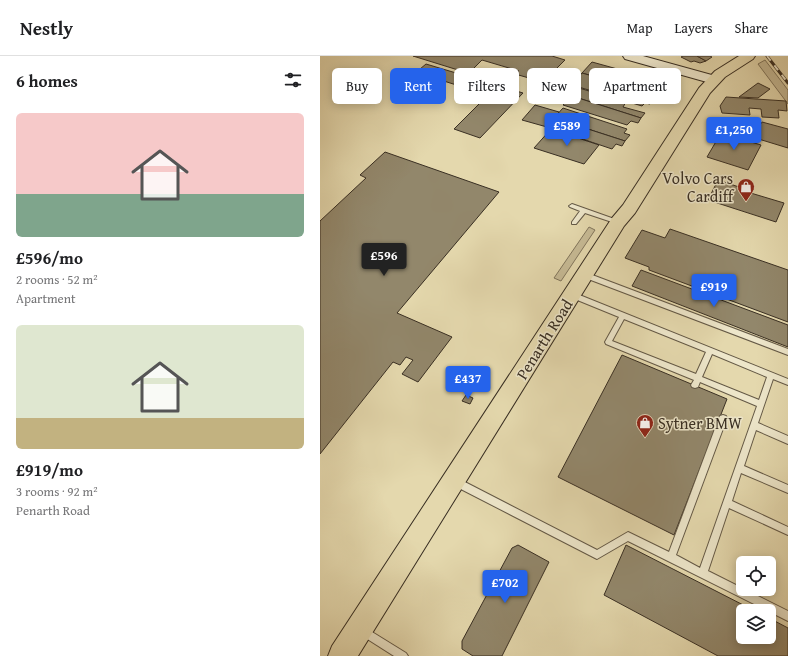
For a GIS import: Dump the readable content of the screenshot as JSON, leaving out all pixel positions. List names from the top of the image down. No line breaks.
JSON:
{"streets":{"main road":["Penarth Road"]},"places":{"shop":["Volvo Cars Cardiff","Sytner BMW"]},"page":{"header":"Nestly","nav":["Map","Layers","Share"],"heading":"6 homes","chip":["Buy","Rent","Filters","New","Apartment"],"list":[{"name":"£596/mo","note":"2 rooms · 52 m² · Apartment"},{"name":"£919/mo","note":"3 rooms · 92 m² · Penarth Road"}],"price":["£589","£1,250","£596","£919","£437","£702"]}}
